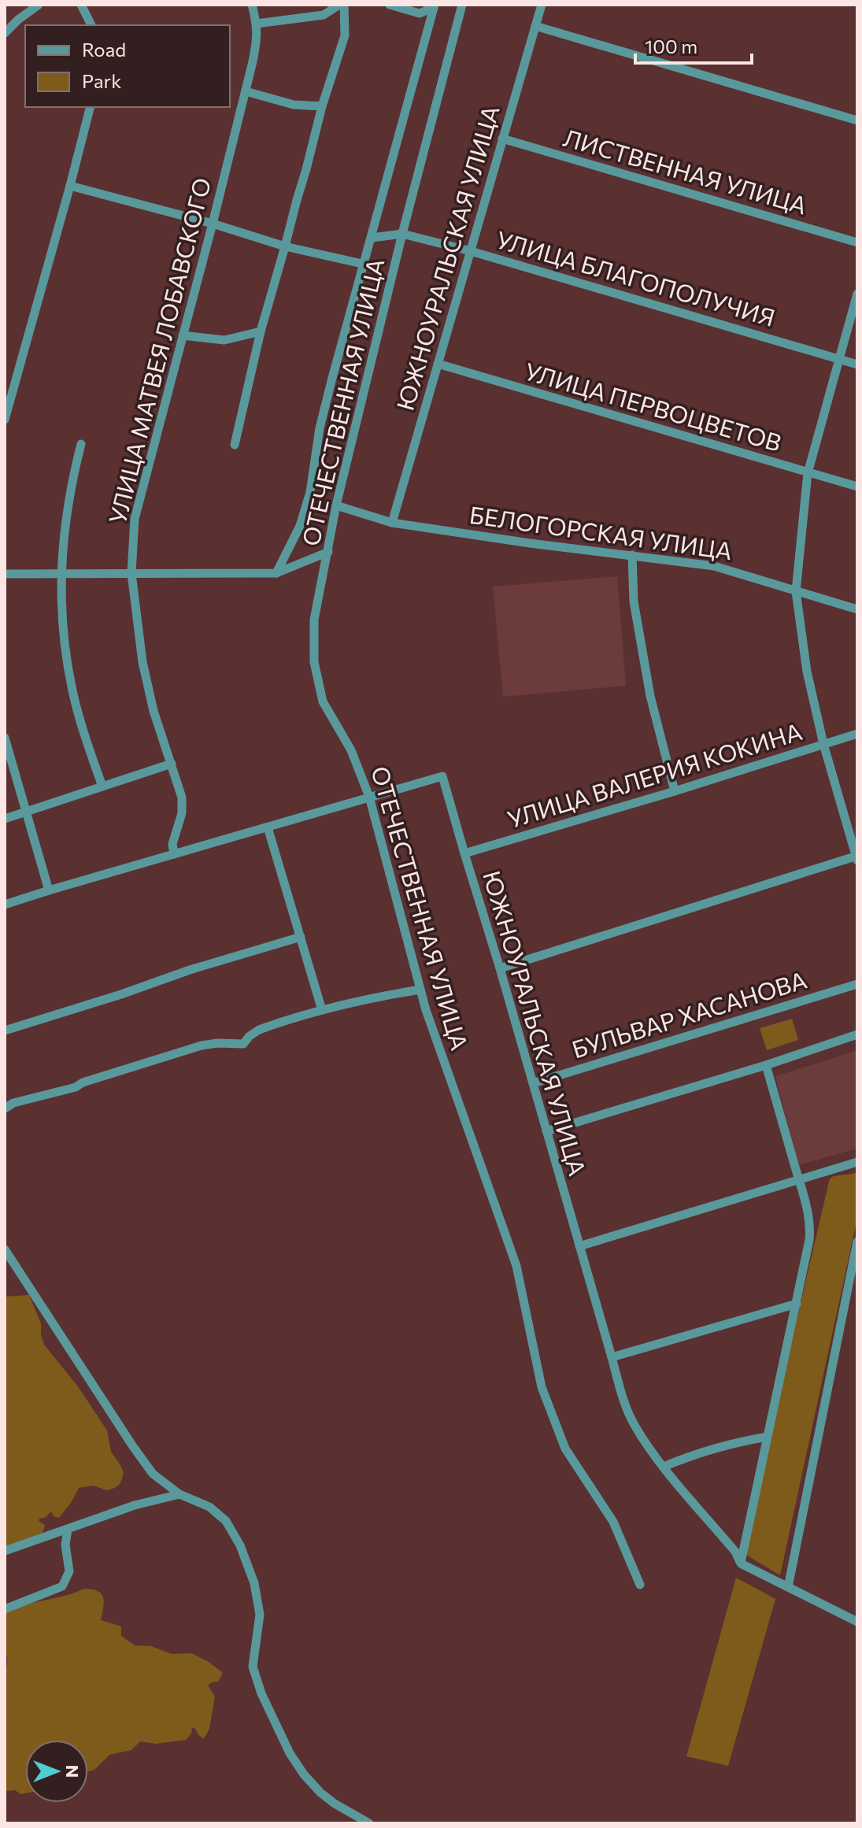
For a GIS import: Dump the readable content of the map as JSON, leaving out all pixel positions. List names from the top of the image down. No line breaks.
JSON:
{"streets":{"street":["ЛИСТВЕННАЯ УЛИЦА","ЮЖНОУРАЛЬСКАЯ УЛИЦА","УЛИЦА БЛАГОПОЛУЧИЯ","УЛИЦА МАТВЕЯ ЛОБАВСКОГО","ОТЕЧЕСТВЕННАЯ УЛИЦА","УЛИЦА ПЕРВОЦВЕТОВ","БЕЛОГОРСКАЯ УЛИЦА","УЛИЦА ВАЛЕРИЯ КОКИНА","БУЛЬВАР ХАСАНОВА"]},"crossings":[["ЛИСТВЕННАЯ УЛИЦА","ЮЖНОУРАЛЬСКАЯ УЛИЦА"],["ЮЖНОУРАЛЬСКАЯ УЛИЦА","УЛИЦА БЛАГОПОЛУЧИЯ"],["ЮЖНОУРАЛЬСКАЯ УЛИЦА","УЛИЦА МАТВЕЯ ЛОБАВСКОГО"],["ЮЖНОУРАЛЬСКАЯ УЛИЦА","ОТЕЧЕСТВЕННАЯ УЛИЦА"],["ЮЖНОУРАЛЬСКАЯ УЛИЦА","УЛИЦА ПЕРВОЦВЕТОВ"],["ЮЖНОУРАЛЬСКАЯ УЛИЦА","БЕЛОГОРСКАЯ УЛИЦА"],["ЮЖНОУРАЛЬСКАЯ УЛИЦА","УЛИЦА ВАЛЕРИЯ КОКИНА"],["ЮЖНОУРАЛЬСКАЯ УЛИЦА","БУЛЬВАР ХАСАНОВА"],["УЛИЦА БЛАГОПОЛУЧИЯ","ОТЕЧЕСТВЕННАЯ УЛИЦА"],["ОТЕЧЕСТВЕННАЯ УЛИЦА","БЕЛОГОРСКАЯ УЛИЦА"]],"legend":["Road","Park"],"scale_bar":"100 m","north":"right"}
